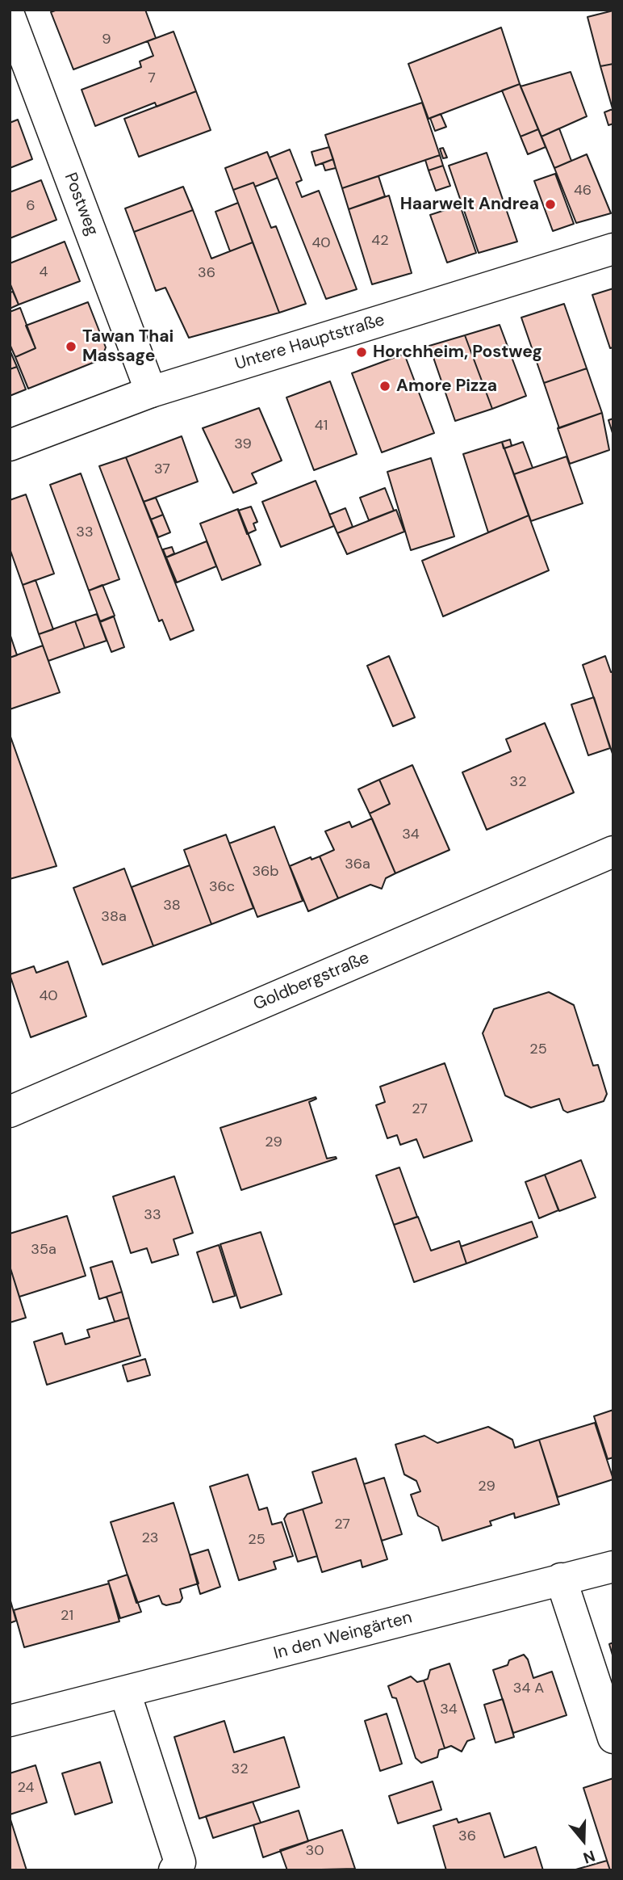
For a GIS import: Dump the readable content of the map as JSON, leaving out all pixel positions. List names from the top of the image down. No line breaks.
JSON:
{"streets":{"street":["Postweg","Untere Hauptstraße","Goldbergstraße","In den Weingärten"]},"crossings":[["Postweg","Untere Hauptstraße"]],"places":["Haarwelt Andrea","Tawan Thai Massage","Horchheim, Postweg","Amore Pizza"],"house_numbers":["9","7","46","6","42","40","4","36","41","39","37","33","32","34","36a","36b","36c","38","38a","40","25","27","29","33","35a","29","27","23","25","21","34 A","34","32","24","36","30"],"north":"bottom"}
